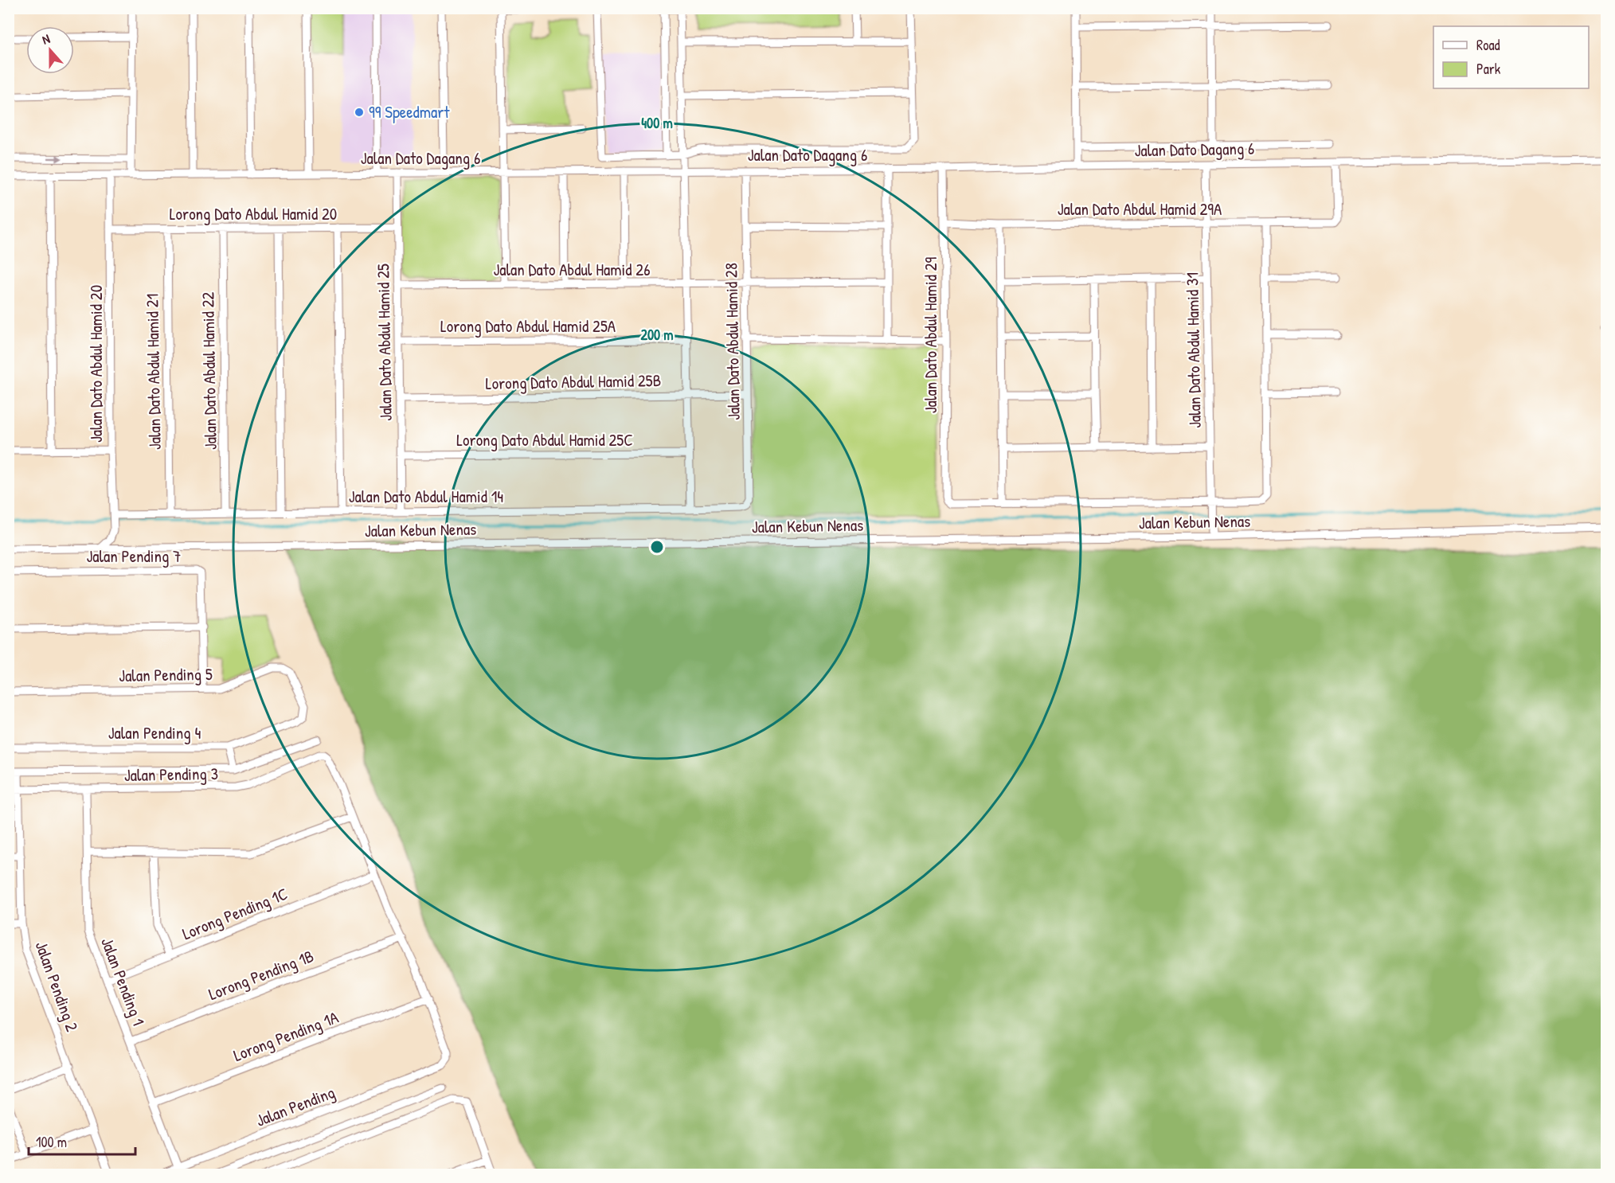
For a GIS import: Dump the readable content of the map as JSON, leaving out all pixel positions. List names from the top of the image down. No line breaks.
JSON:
{"streets":{"street":["Jalan Dato Dagang 6","Jalan Dato Abdul Hamid 29A","Lorong Dato Abdul Hamid 20","Jalan Dato Abdul Hamid 26","Lorong Dato Abdul Hamid 25A","Jalan Dato Abdul Hamid 29","Jalan Dato Abdul Hamid 28","Jalan Dato Abdul Hamid 25","Jalan Dato Abdul Hamid 31","Jalan Dato Abdul Hamid 20","Jalan Dato Abdul Hamid 22","Jalan Dato Abdul Hamid 21","Lorong Dato Abdul Hamid 25B","Lorong Dato Abdul Hamid 25C","Jalan Dato Abdul Hamid 14","Jalan Kebun Nenas","Jalan Pending 7","Jalan Pending 5","Jalan Pending 4","Jalan Pending 3","Lorong Pending 1C","Lorong Pending 1B","Jalan Pending 1","Jalan Pending 2","Lorong Pending 1A","Jalan Pending"]},"crossings":[["Jalan Dato Dagang 6","Jalan Dato Abdul Hamid 29A"],["Jalan Dato Dagang 6","Jalan Dato Abdul Hamid 29"],["Jalan Dato Dagang 6","Jalan Dato Abdul Hamid 28"],["Jalan Dato Dagang 6","Jalan Dato Abdul Hamid 25"],["Jalan Dato Dagang 6","Jalan Dato Abdul Hamid 31"],["Jalan Dato Dagang 6","Jalan Dato Abdul Hamid 20"],["Jalan Dato Abdul Hamid 29A","Jalan Dato Abdul Hamid 29"],["Jalan Dato Abdul Hamid 29A","Jalan Dato Abdul Hamid 31"],["Lorong Dato Abdul Hamid 20","Jalan Dato Abdul Hamid 25"],["Lorong Dato Abdul Hamid 20","Jalan Dato Abdul Hamid 20"],["Lorong Dato Abdul Hamid 20","Jalan Dato Abdul Hamid 22"],["Lorong Dato Abdul Hamid 20","Jalan Dato Abdul Hamid 21"],["Jalan Dato Abdul Hamid 26","Jalan Dato Abdul Hamid 28"],["Jalan Dato Abdul Hamid 26","Jalan Dato Abdul Hamid 25"],["Lorong Dato Abdul Hamid 25A","Jalan Dato Abdul Hamid 25"],["Jalan Dato Abdul Hamid 28","Lorong Dato Abdul Hamid 25B"],["Jalan Dato Abdul Hamid 28","Jalan Dato Abdul Hamid 14"],["Jalan Dato Abdul Hamid 25","Lorong Dato Abdul Hamid 25B"],["Jalan Dato Abdul Hamid 25","Lorong Dato Abdul Hamid 25C"],["Jalan Dato Abdul Hamid 25","Jalan Dato Abdul Hamid 14"],["Jalan Dato Abdul Hamid 31","Jalan Kebun Nenas"],["Jalan Dato Abdul Hamid 20","Jalan Dato Abdul Hamid 14"],["Jalan Dato Abdul Hamid 20","Jalan Kebun Nenas"],["Jalan Dato Abdul Hamid 22","Jalan Dato Abdul Hamid 14"],["Jalan Dato Abdul Hamid 21","Jalan Dato Abdul Hamid 14"],["Jalan Pending 7","Jalan Pending 5"],["Jalan Pending 5","Jalan Pending 4"],["Jalan Pending 3","Jalan Pending 1"],["Jalan Pending 3","Jalan Pending 2"],["Lorong Pending 1C","Jalan Pending 1"],["Lorong Pending 1B","Jalan Pending 1"],["Jalan Pending 1","Lorong Pending 1A"],["Jalan Pending 1","Jalan Pending"],["Lorong Pending 1A","Jalan Pending"]],"places":["99 Speedmart"],"legend":["Road","Park"],"scale_bar":"100 m","north":"top","rings":["400 m","200 m"]}
